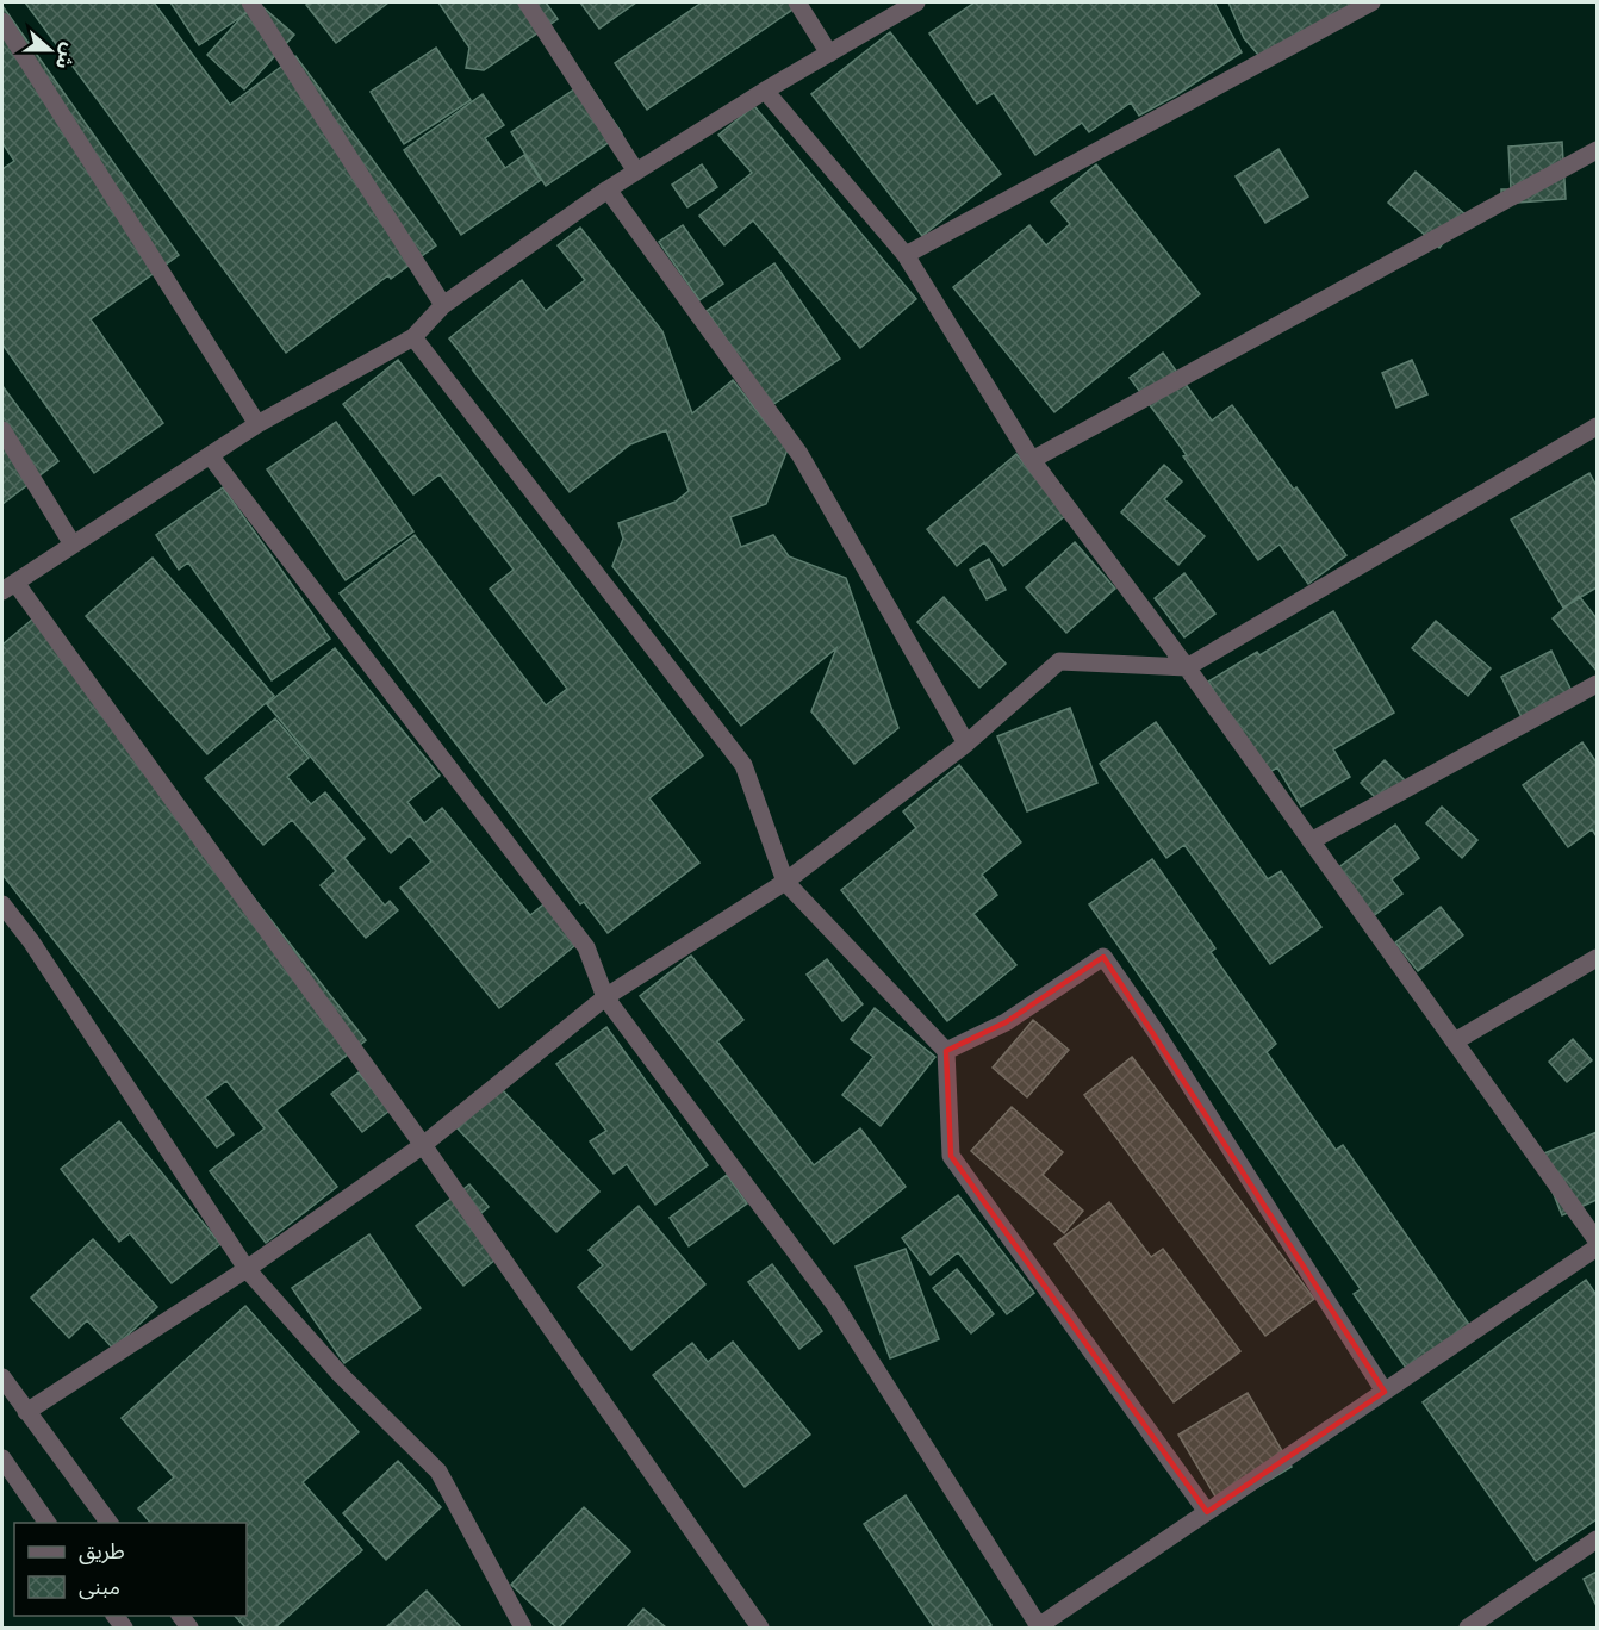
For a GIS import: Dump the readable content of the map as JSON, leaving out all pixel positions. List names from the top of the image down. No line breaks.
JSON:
{"legend":["طريق","مبنى"],"north":"right"}
